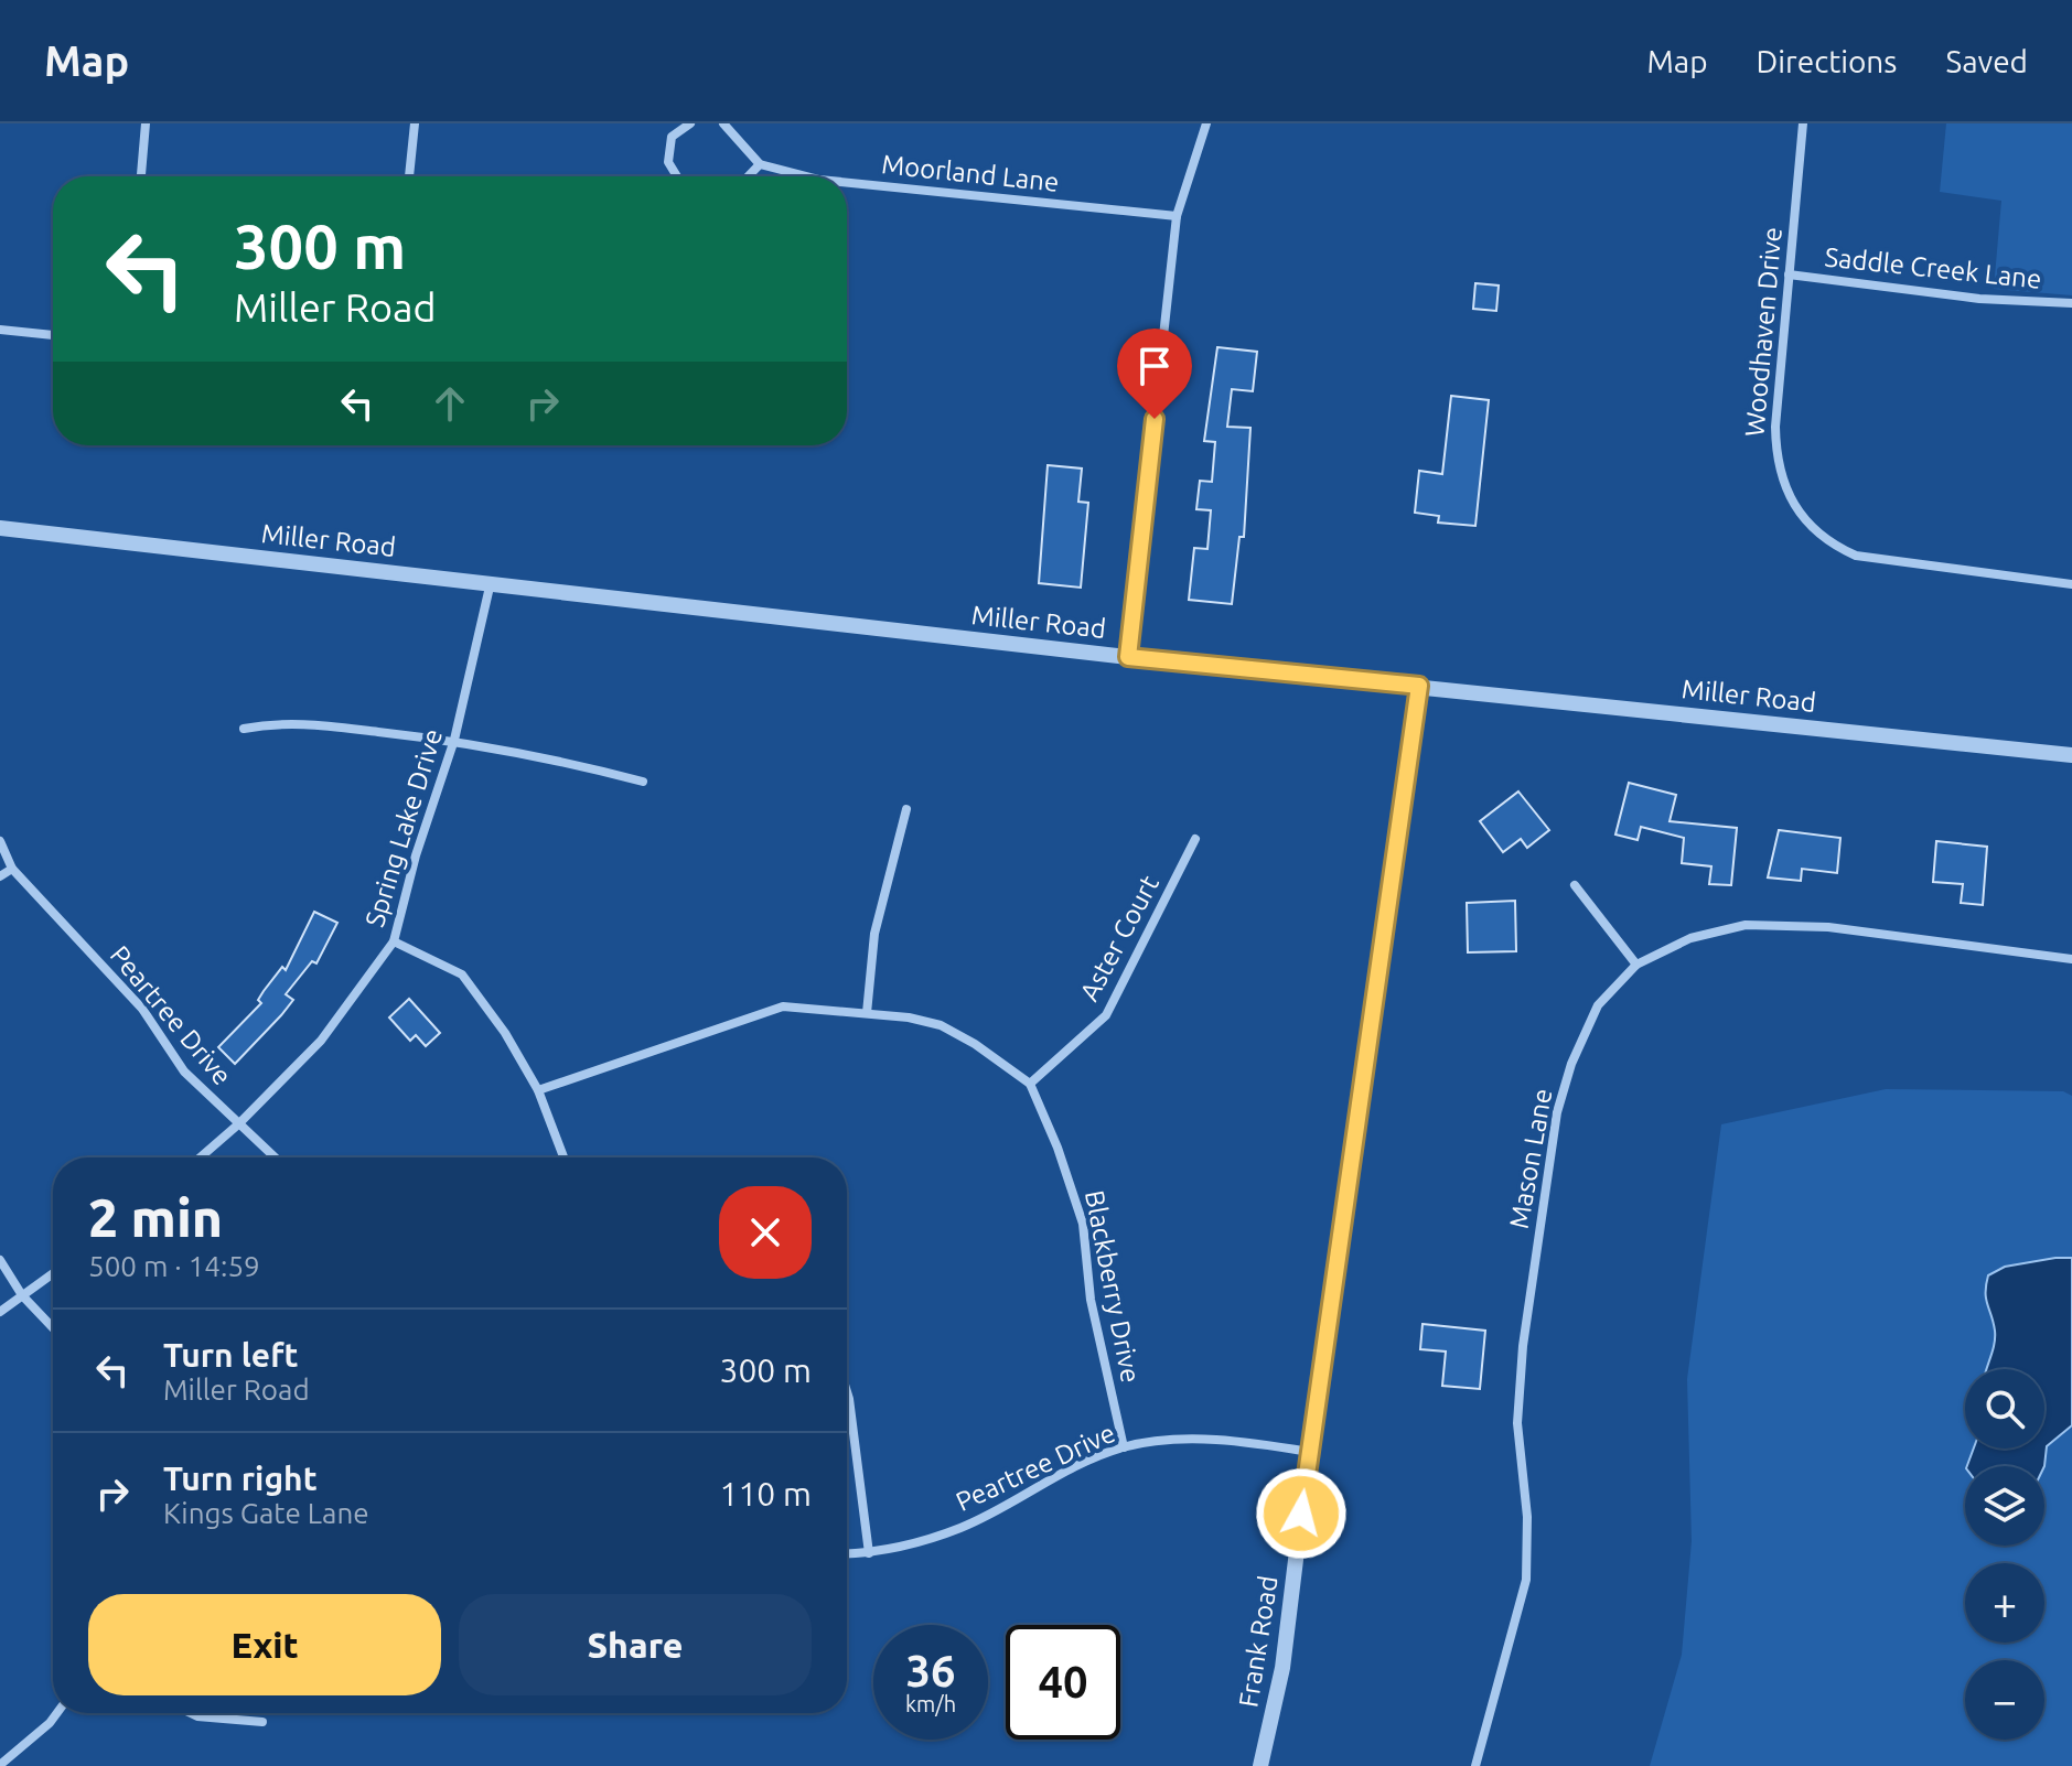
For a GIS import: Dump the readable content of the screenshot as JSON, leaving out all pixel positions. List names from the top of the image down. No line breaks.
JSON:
{"streets":{"street":["Moorland Lane","Saddle Creek Lane","Woodhaven Drive","Miller Road","Spring Lake Drive","Aster Court","Peartree Drive","Mason Lane","Blackberry Drive","Frank Road"]},"crossings":[["Saddle Creek Lane","Woodhaven Drive"],["Miller Road","Spring Lake Drive"],["Miller Road","Frank Road"],["Spring Lake Drive","Peartree Drive"],["Aster Court","Blackberry Drive"],["Peartree Drive","Blackberry Drive"],["Peartree Drive","Frank Road"]],"page":{"header":"Map","nav":["Map","Directions","Saved"],"turn":["300 m","Miller Road"],"heading":["2 min","500 m · 14:59"],"list":[{"name":"Turn left","note":"Miller Road","value":"300 m"},{"name":"Turn right","note":"Kings Gate Lane","value":"110 m"}],"map_buttons":["+","−"],"buttons":["Exit","Share"],"speed":"36 km/h","limit":"40"}}
